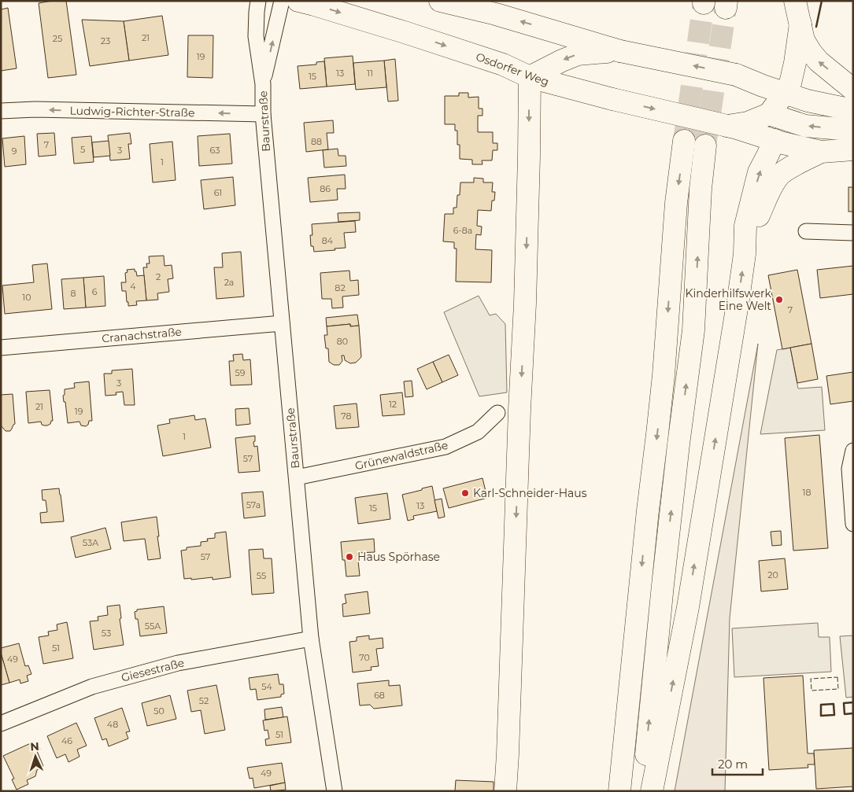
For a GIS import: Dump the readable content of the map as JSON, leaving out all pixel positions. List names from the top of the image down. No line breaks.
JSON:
{"streets":{"main road":["Osdorfer Weg"],"street":["Ludwig-Richter-Straße","Baurstraße","Cranachstraße","Grünewaldstraße","Giesestraße"]},"crossings":[["Ludwig-Richter-Straße","Baurstraße"],["Baurstraße","Cranachstraße"],["Baurstraße","Grünewaldstraße"],["Baurstraße","Giesestraße"]],"one_way":["Ludwig-Richter-Straße"],"places":["Kinderhilfswerk Eine Welt","Karl-Schneider-Haus","Haus Spörhase"],"house_numbers":["21","25","23","19","13","11","15","88","7","5","3","63","9","1","86","61","6-8a","84","2","2a","4","82","6","8","10","7","80","59","3","12","21","19","78","1","57","18","57a","13","15","53A","57","20","55","55A","53","51","70","49","54","68","52","50","48","51","46","49"],"scale_bar":"20 m","north":"top"}
